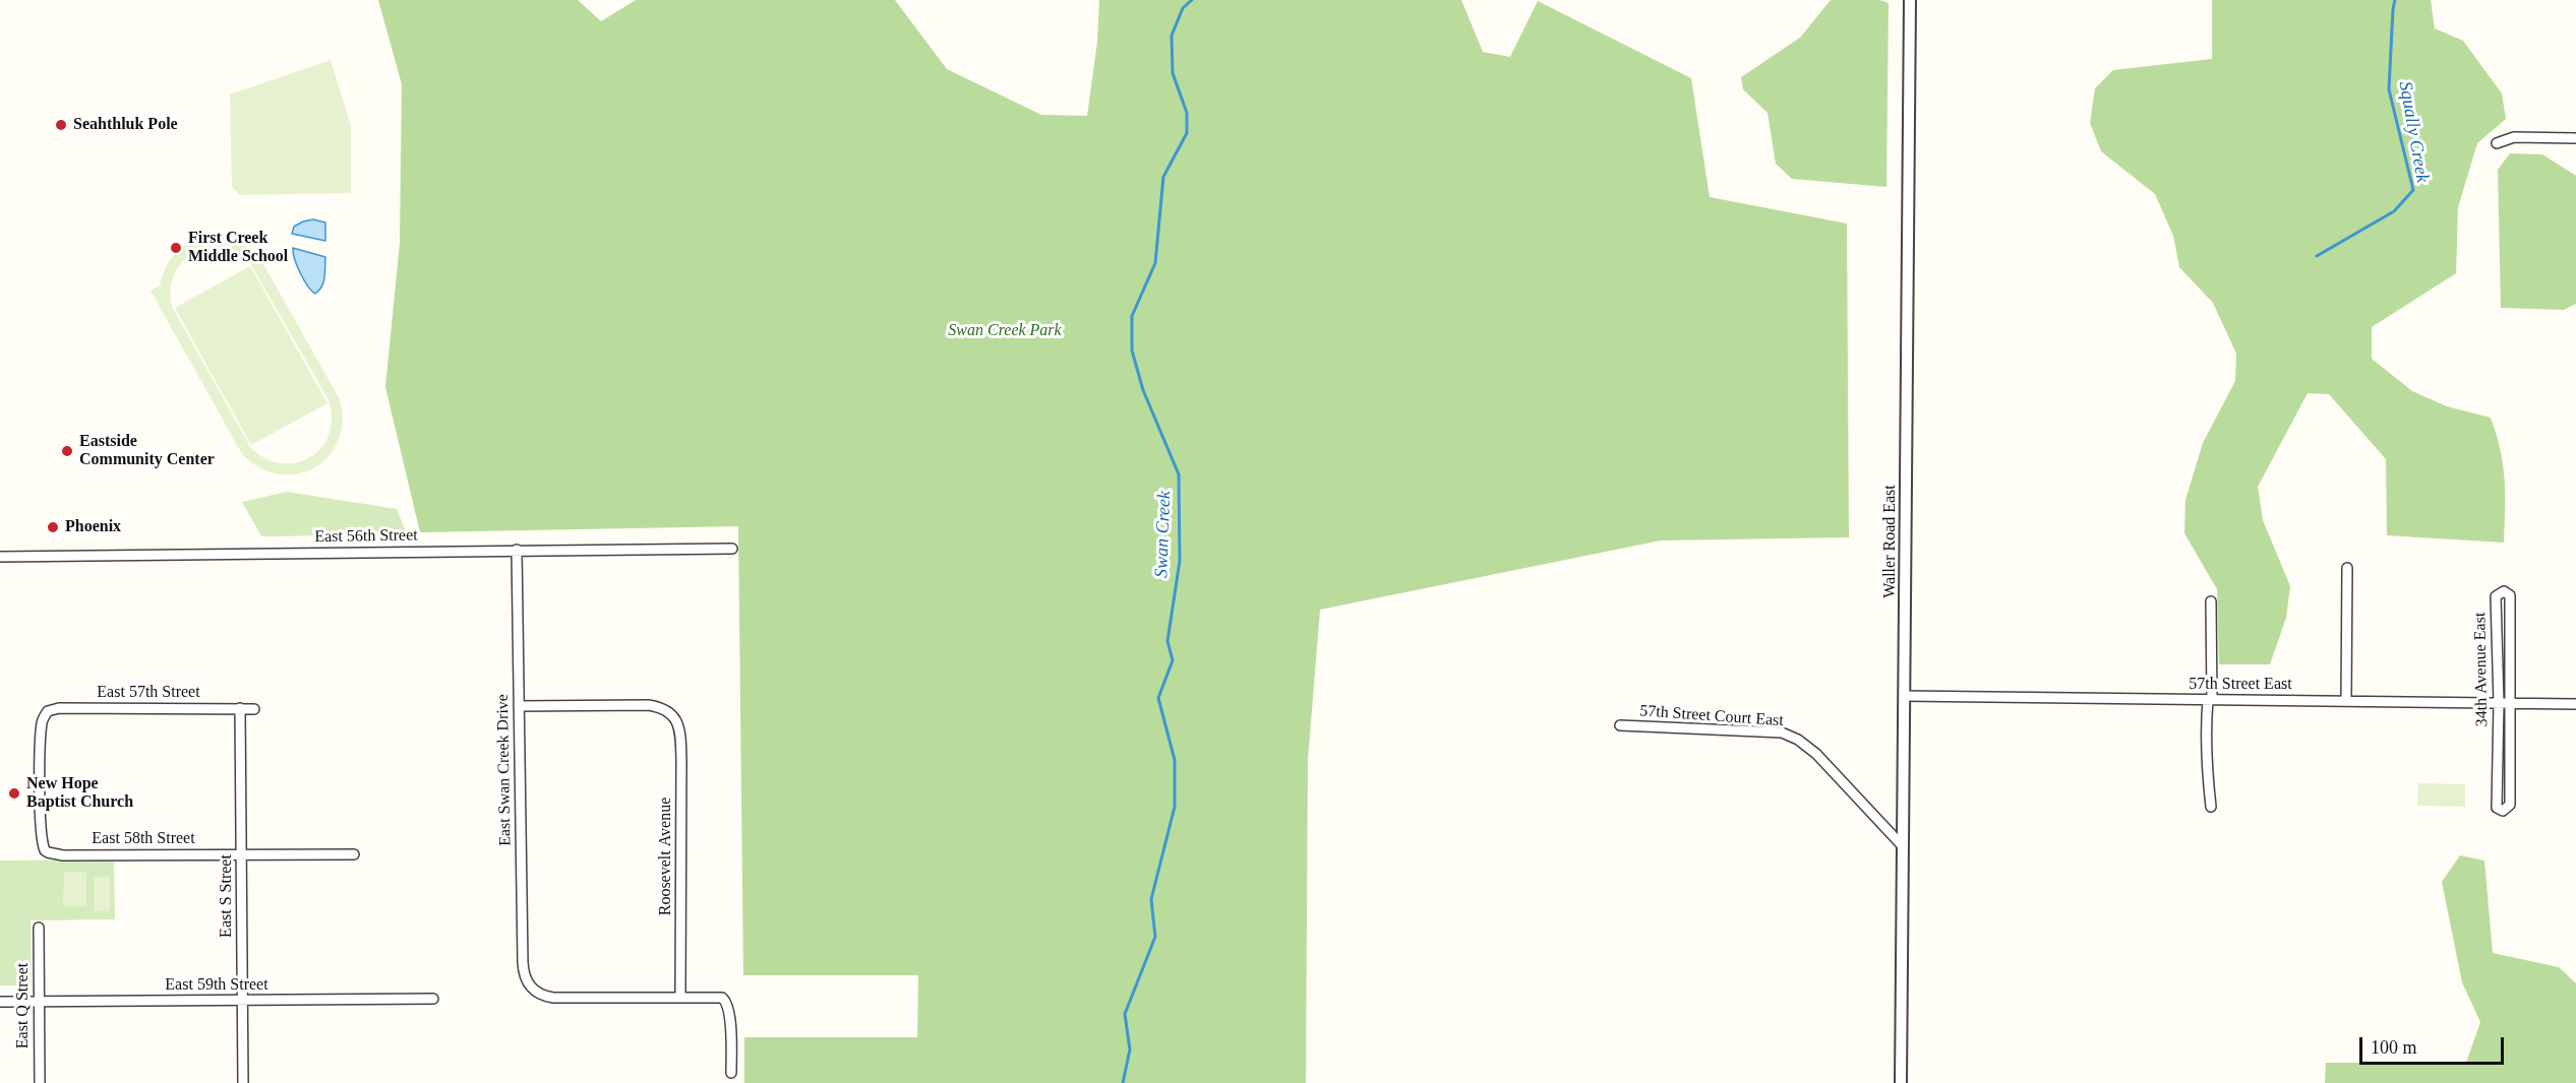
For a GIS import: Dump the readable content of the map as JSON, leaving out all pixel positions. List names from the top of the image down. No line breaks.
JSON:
{"streets":{"street":["East 56th Street","Waller Road East","34th Avenue East","57th Street East","East 57th Street","57th Street Court East","East Swan Creek Drive","East 58th Street","Roosevelt Avenue","East S Street","East 59th Street","East Q Street"]},"crossings":[["East 56th Street","East Swan Creek Drive"],["Waller Road East","57th Street East"],["Waller Road East","57th Street Court East"],["34th Avenue East","57th Street East"],["East 57th Street","East 58th Street"],["East 57th Street","East S Street"],["East Swan Creek Drive","Roosevelt Avenue"],["East 58th Street","East S Street"],["East S Street","East 59th Street"],["East 59th Street","East Q Street"]],"water":["Squally Creek","Swan Creek"],"parks":["Swan Creek Park"],"places":["Seahthluk Pole","First Creek Middle School","Eastside Community Center","Phoenix","New Hope Baptist Church"],"scale_bar":"100 m"}
